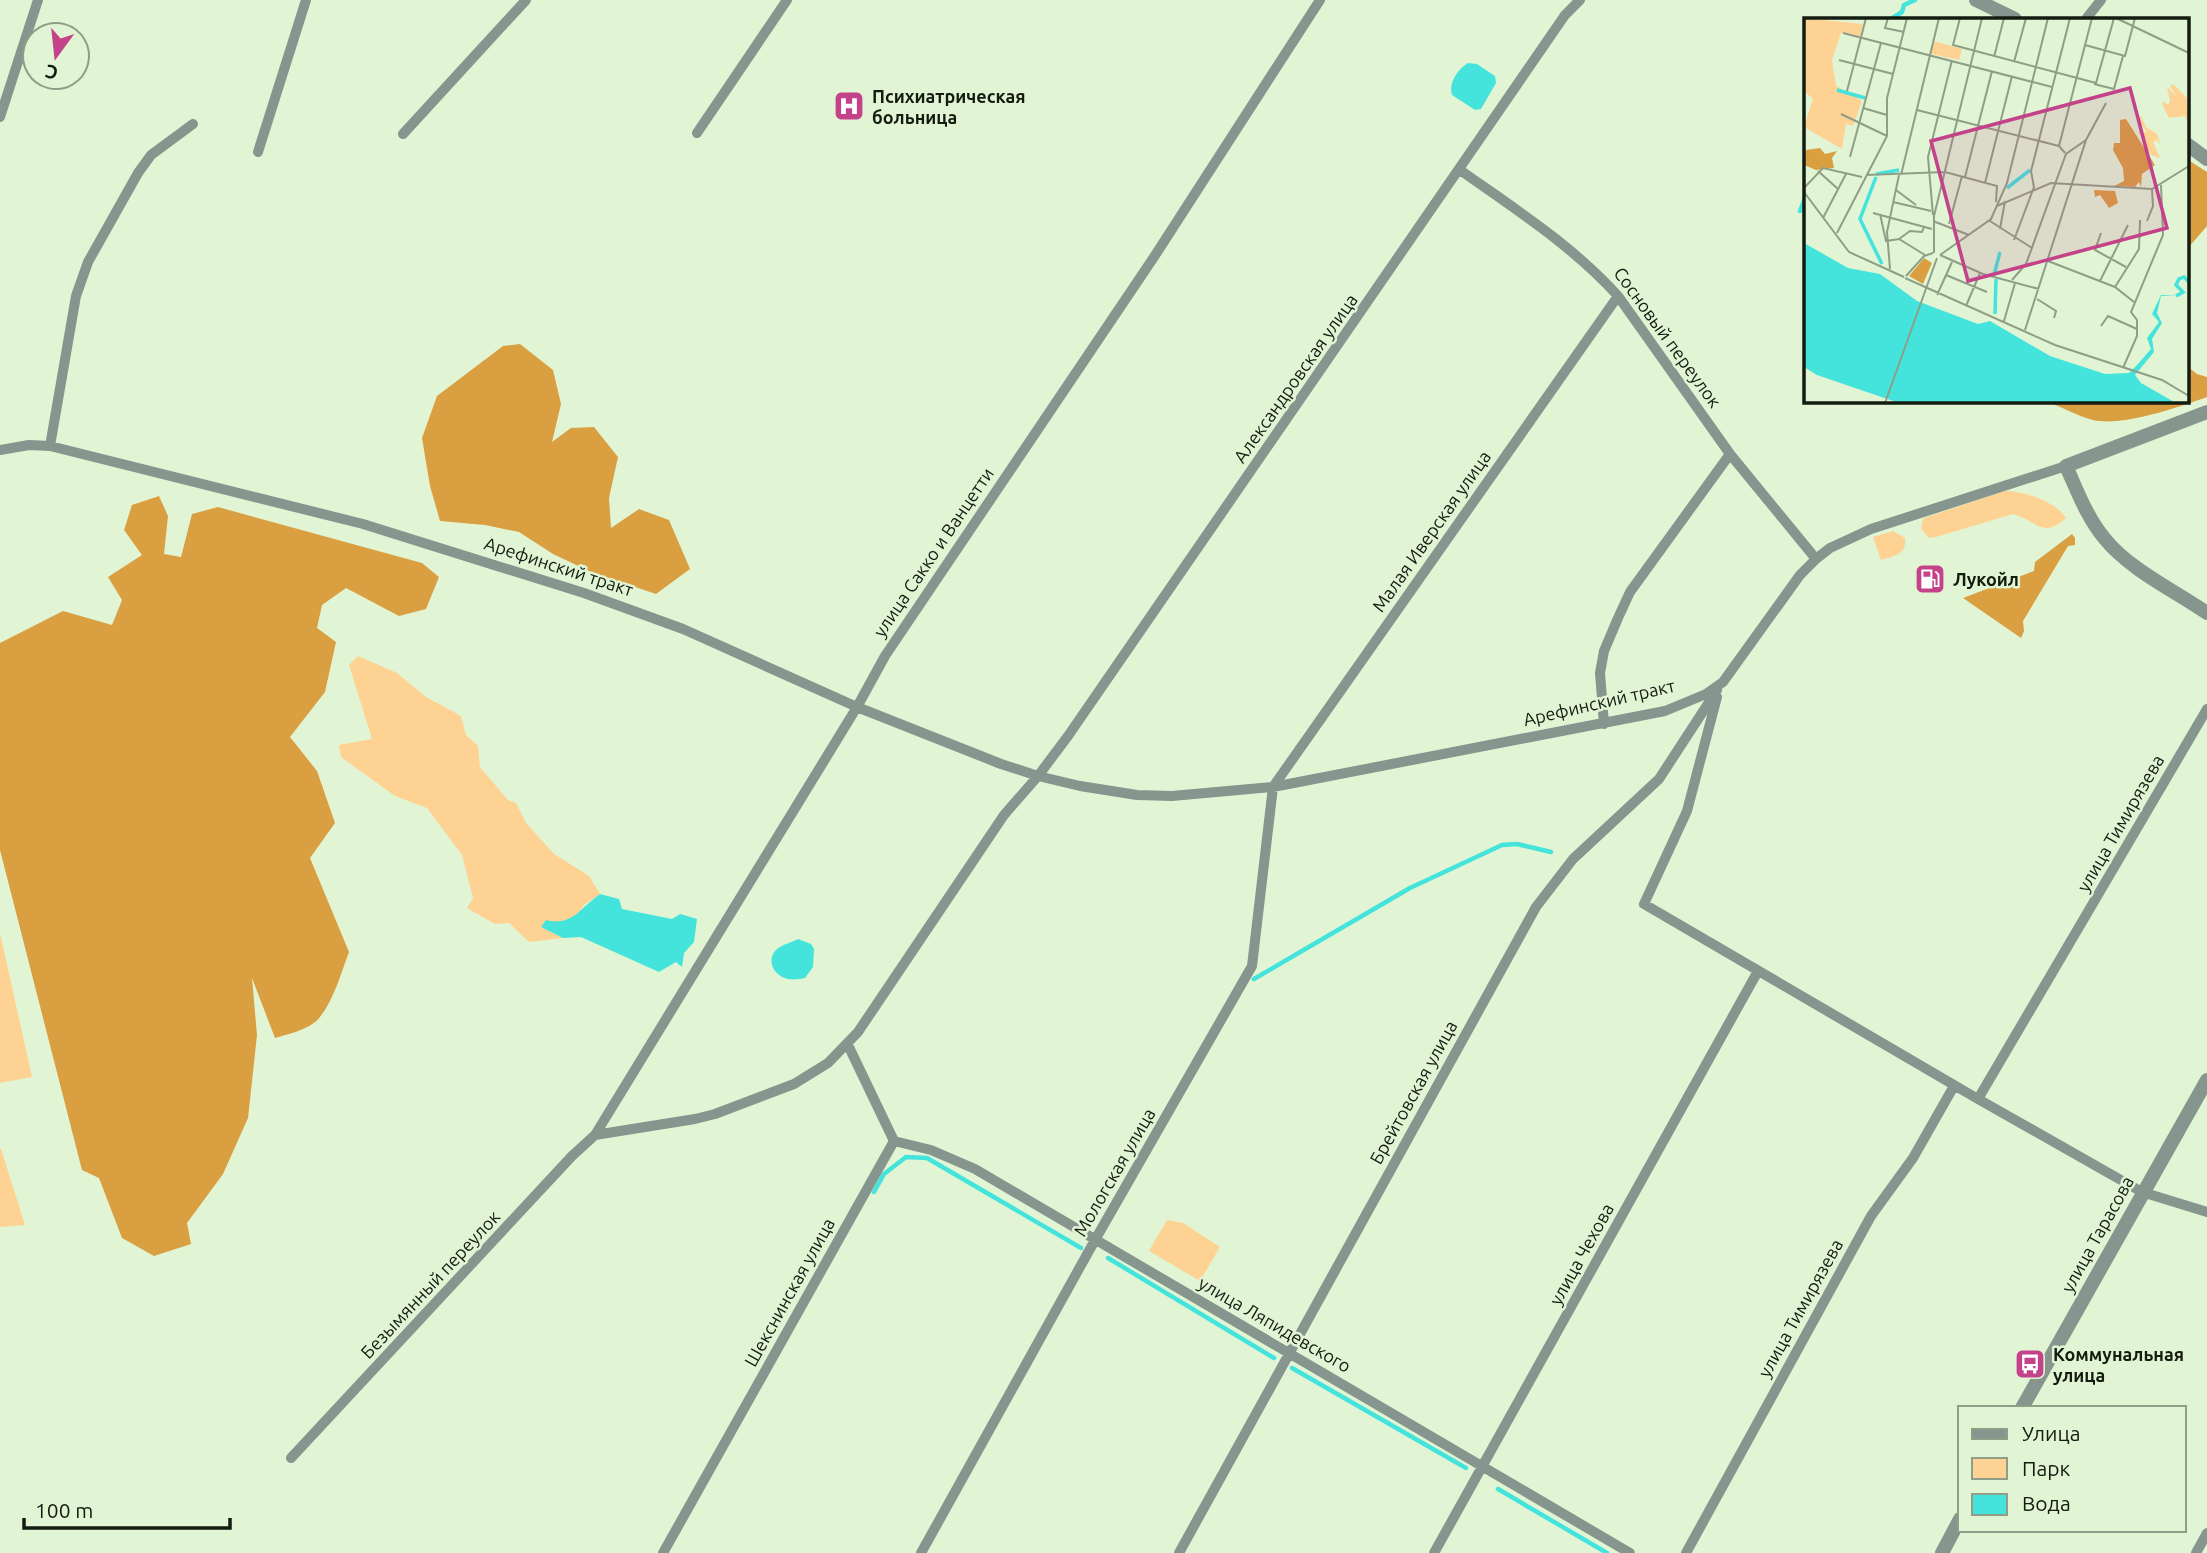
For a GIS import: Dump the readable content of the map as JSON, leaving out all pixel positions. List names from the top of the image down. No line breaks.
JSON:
{"streets":{"street":["Сосновый переулок","Александровская улица","Малая Иверская улица","улица Сакко и Ванцетти","Арефинский тракт","улица Тимирязева","Брейтовская улица","Мологская улица","улица Тарасова","улица Чехова","Безымянный переулок","Шекснинская улица","улица Ляпидевского"]},"crossings":[["Сосновый переулок","Александровская улица"],["Сосновый переулок","Малая Иверская улица"],["Сосновый переулок","Арефинский тракт"],["Александровская улица","Арефинский тракт"],["Малая Иверская улица","Арефинский тракт"],["Малая Иверская улица","Мологская улица"],["улица Сакко и Ванцетти","Арефинский тракт"],["улица Сакко и Ванцетти","Безымянный переулок"],["Арефинский тракт","Брейтовская улица"],["Арефинский тракт","Мологская улица"],["Брейтовская улица","улица Ляпидевского"],["Мологская улица","улица Ляпидевского"],["улица Чехова","улица Ляпидевского"],["Шекснинская улица","улица Ляпидевского"]],"places":{"hospital":["Психиатрическая больница"],"fuel station":["Лукойл"],"bus stop":["Коммунальная улица"]},"legend":["Улица","Парк","Вода"],"scale_bar":"100 m","north":"bottom"}
